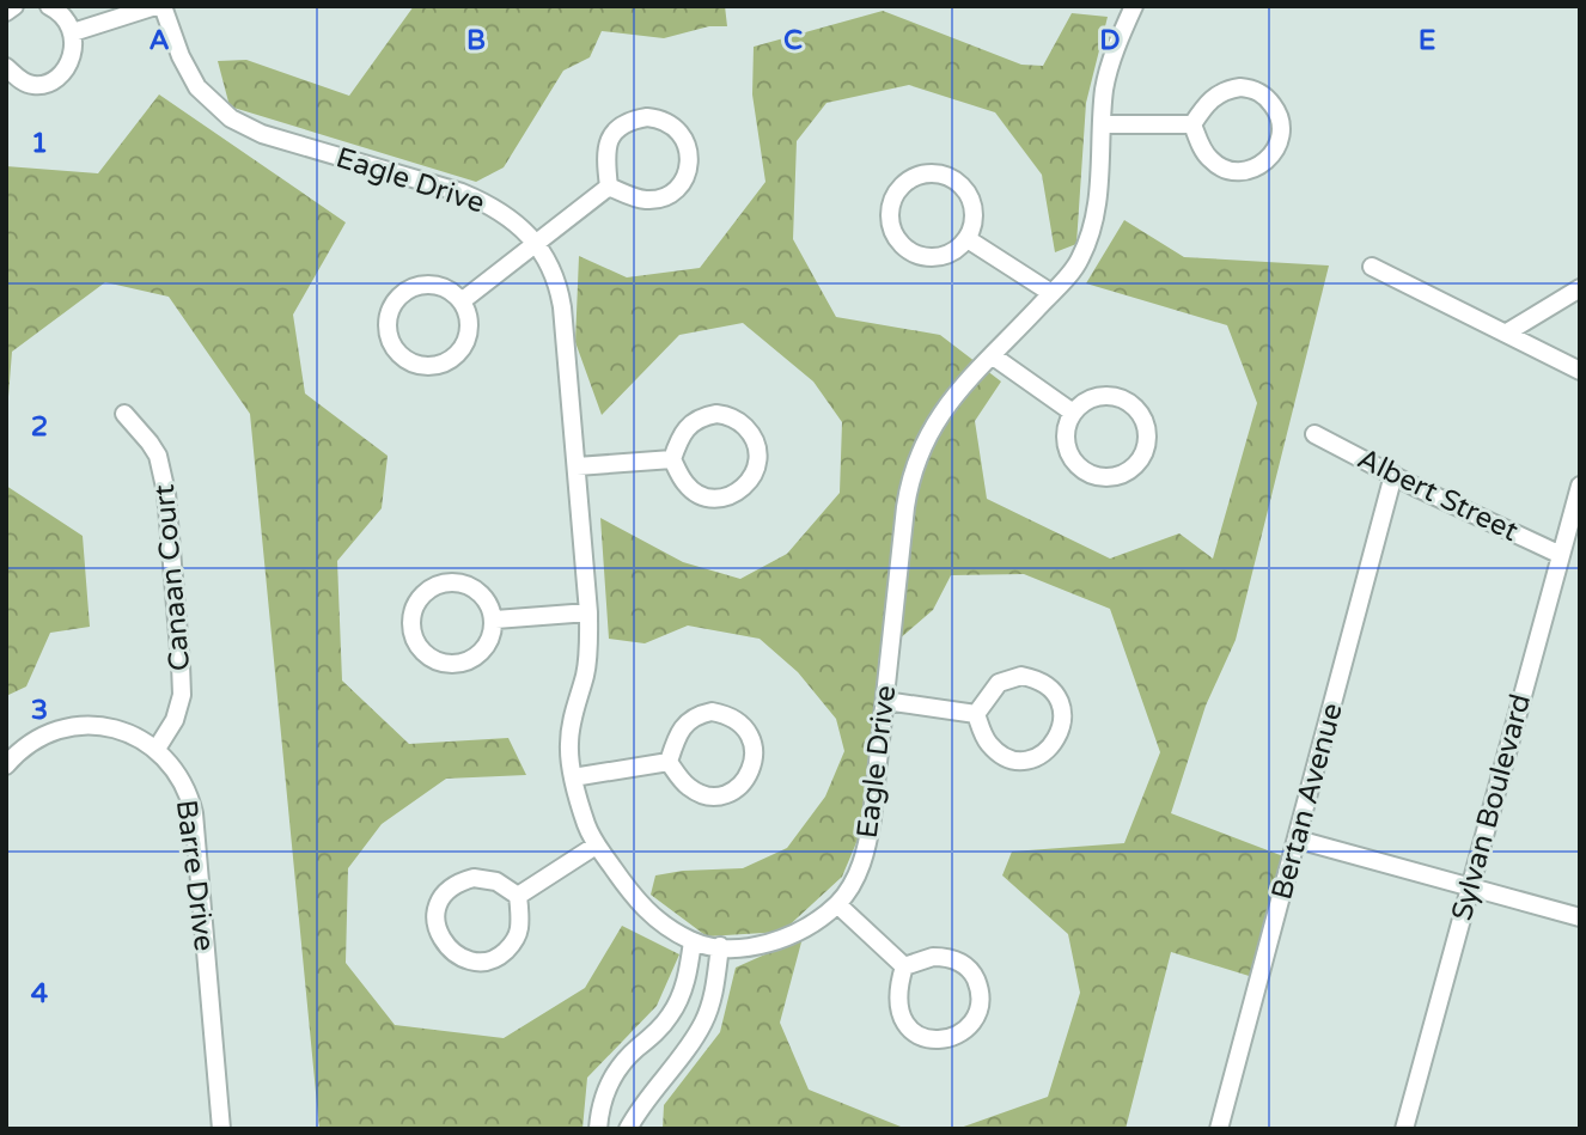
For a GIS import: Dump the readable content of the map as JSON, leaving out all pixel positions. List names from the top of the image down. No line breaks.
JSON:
{"streets":{"street":["Eagle Drive","Albert Street","Canaan Court","Bertan Avenue","Sylvan Boulevard","Barre Drive"]},"crossings":[["Albert Street","Bertan Avenue"],["Albert Street","Sylvan Boulevard"],["Canaan Court","Barre Drive"]],"grid":{"columns":["A","B","C","D","E"],"rows":["1","2","3","4"]}}
